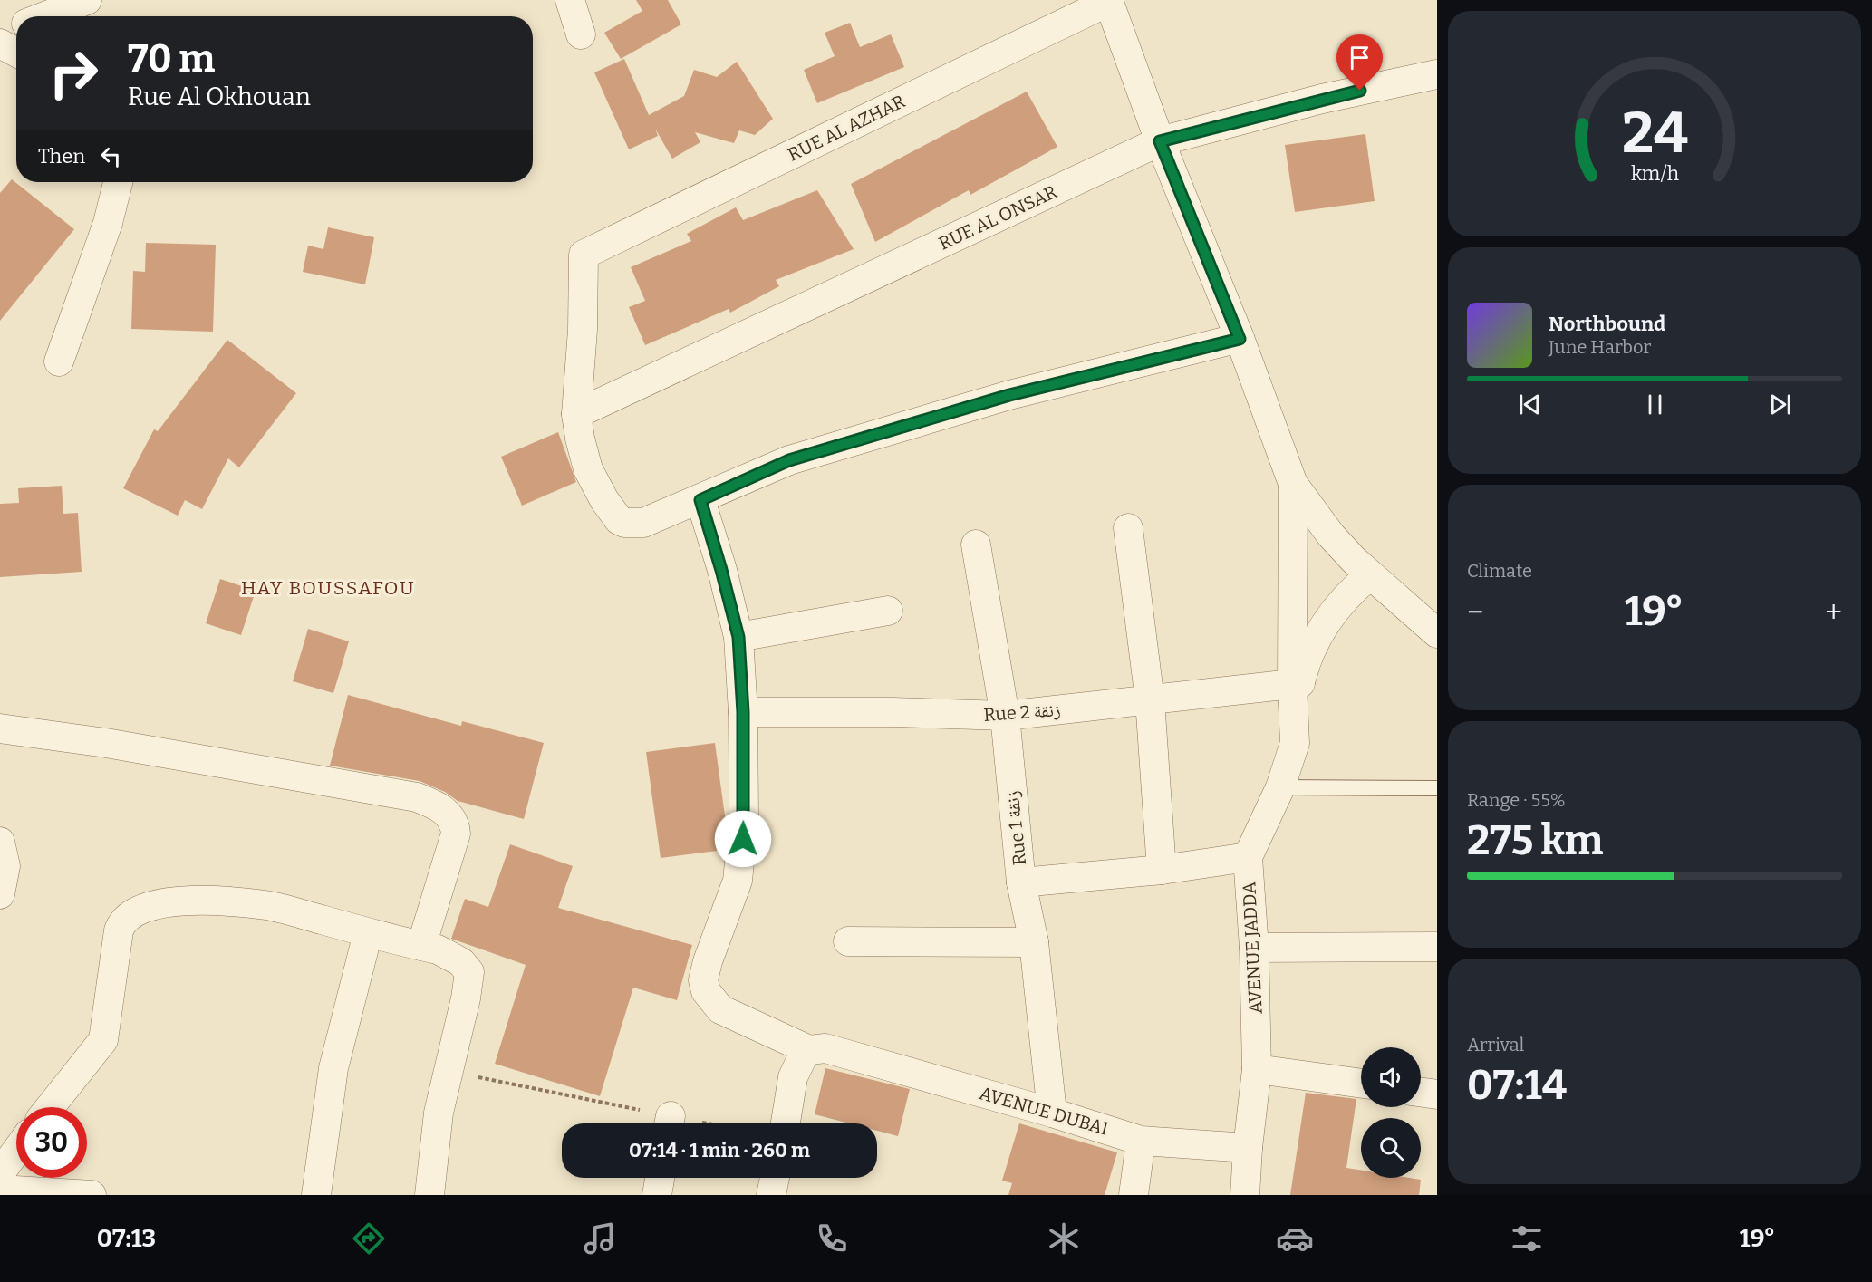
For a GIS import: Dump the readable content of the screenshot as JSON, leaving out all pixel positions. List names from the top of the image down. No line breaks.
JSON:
{"streets":{"street":["RUE AL AZHAR","RUE AL ONSAR","Rue 2 زنقة","Rue 1 زنقة","AVENUE JADDA","AVENUE DUBAI"]},"crossings":[["RUE AL AZHAR","RUE AL ONSAR"],["Rue 2 زنقة","Rue 1 زنقة"],["Rue 2 زنقة","AVENUE JADDA"],["Rue 1 زنقة","AVENUE DUBAI"],["AVENUE JADDA","AVENUE DUBAI"]],"districts":["HAY BOUSSAFOU"],"page":{"turn":["70 m","Rue Al Okhouan"],"then":"Then","song":["Northbound","June Harbor"],"tile":["Climate",["Range · 55%","275 km"],["Arrival","07:14"]],"heat":["−","19°","+"],"limit":"30","trip":"07:14 · 1 min · 260 m","tabs":["07:13","19°"],"gauge":["24","km/h"]}}
